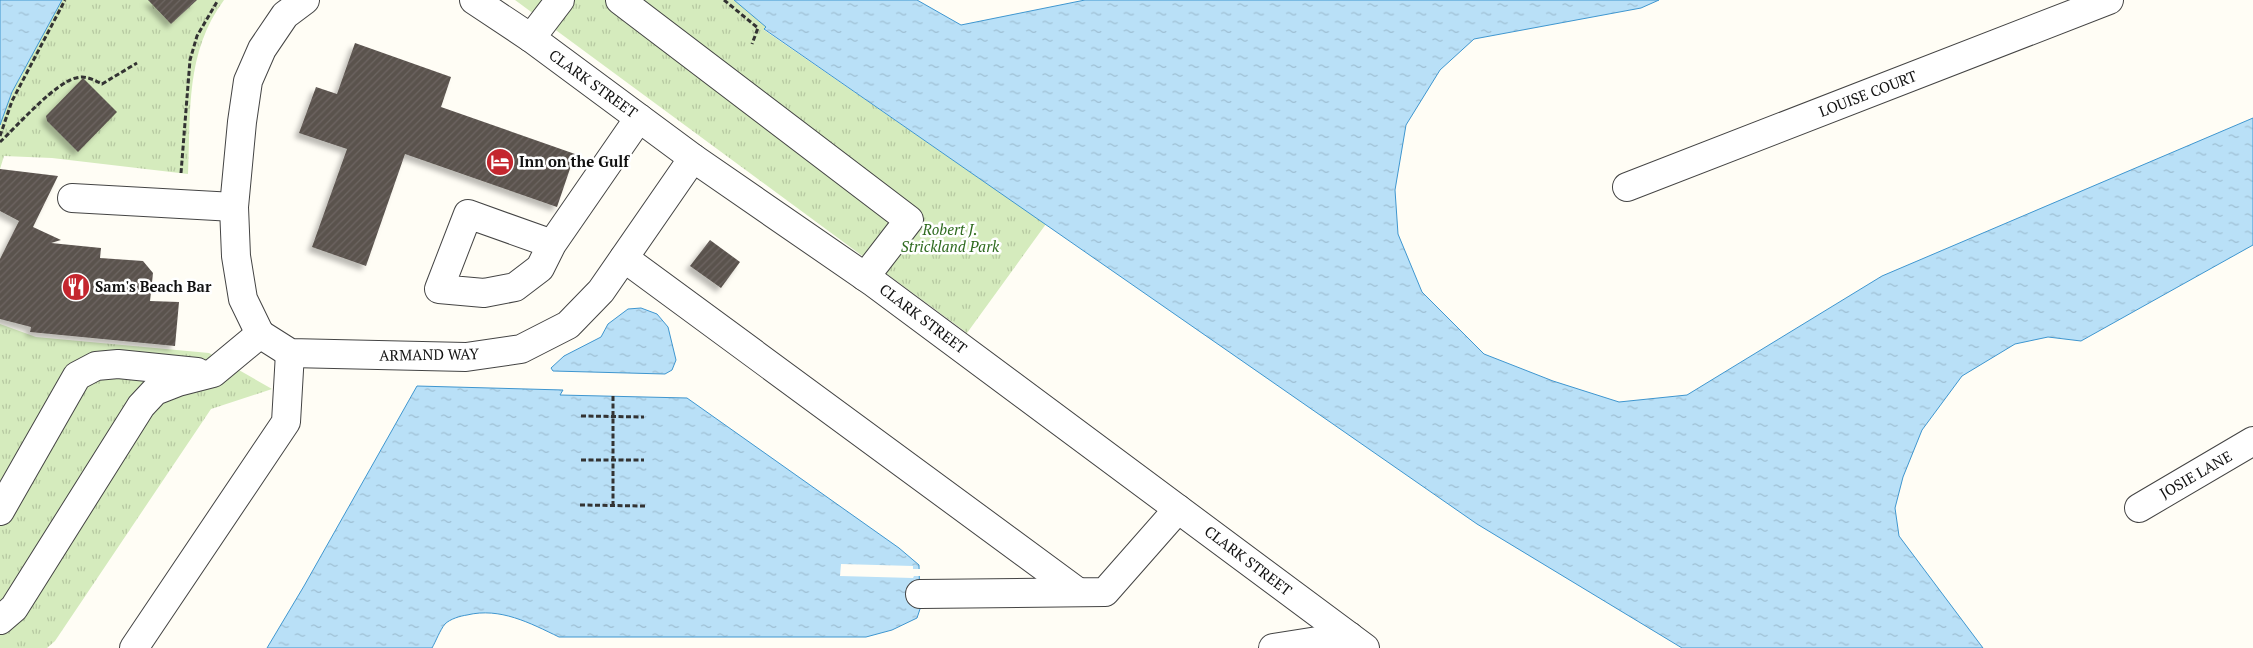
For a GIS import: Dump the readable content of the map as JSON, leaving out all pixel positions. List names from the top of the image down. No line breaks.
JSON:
{"streets":{"street":["CLARK STREET","LOUISE COURT","ARMAND WAY","JOSIE LANE"]},"crossings":[["CLARK STREET","ARMAND WAY"]],"parks":["Robert J. Strickland Park"],"places":{"hotel":["Inn on the Gulf"],"restaurant":["Sam's Beach Bar"]}}
